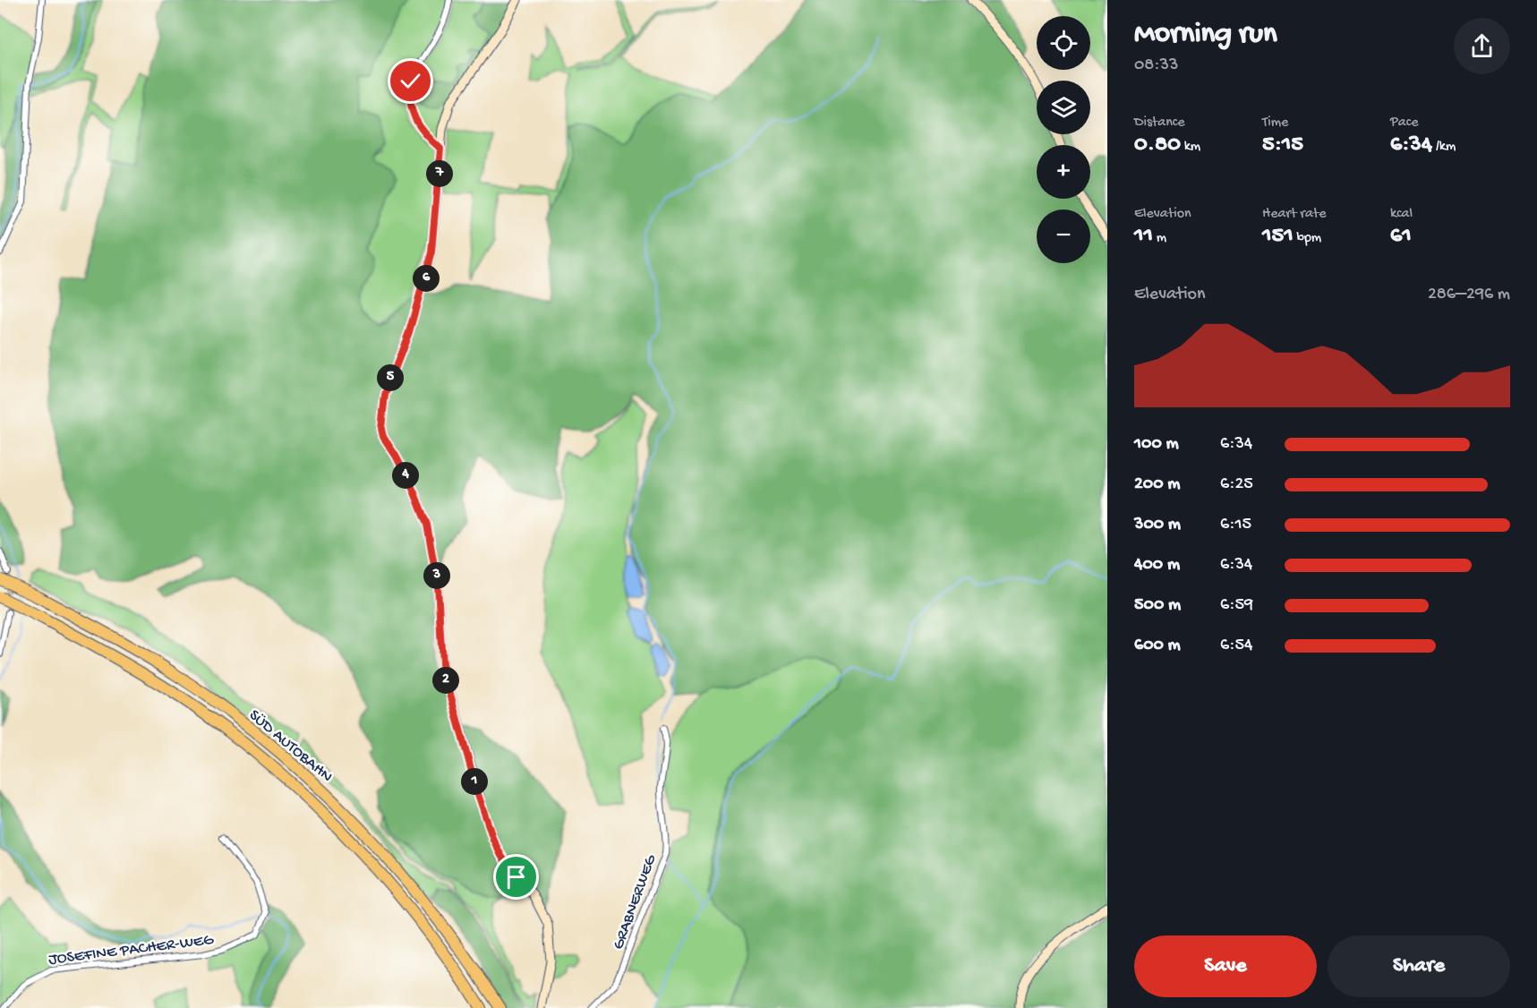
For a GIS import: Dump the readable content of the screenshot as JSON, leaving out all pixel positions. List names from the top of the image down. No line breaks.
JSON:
{"streets":{"highway":["SÜD AUTOBAHN"],"street":["GRABNERWEG","JOSEFINE PACHER-WEG"]},"page":{"heading":["Morning run","08:33"],"map_buttons":["+","−"],"stats":[["Distance","0.80 km"],["Time","5:15"],["Pace","6:34 /km"],["Elevation","11 m"],["Heart rate","151 bpm"],["kcal","61"]],"pins":["7","6","5","4","3","2","1"],"chart":["Elevation","286–296 m"],"list":[{"name":"100 m","note":"6:34"},{"name":"200 m","note":"6:25"},{"name":"300 m","note":"6:15"},{"name":"400 m","note":"6:34"},{"name":"500 m","note":"6:59"},{"name":"600 m","note":"6:54"}],"buttons":["Save","Share"]}}
